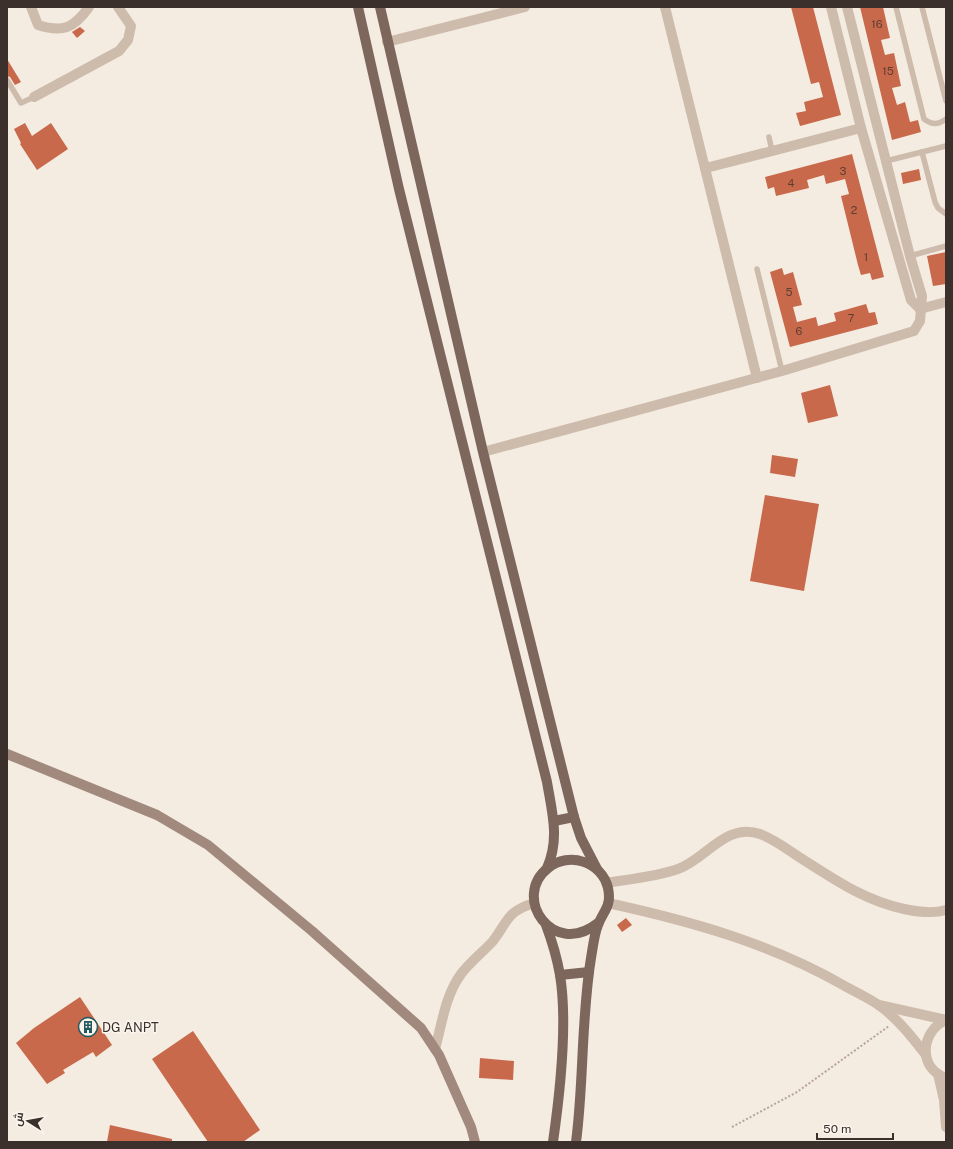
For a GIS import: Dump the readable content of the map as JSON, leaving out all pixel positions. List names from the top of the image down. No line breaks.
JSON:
{"places":{"building":["DG ANPT"]},"house_numbers":["16","15","3","4","2","1","5","7","6"],"scale_bar":"50 m","north":"left"}
